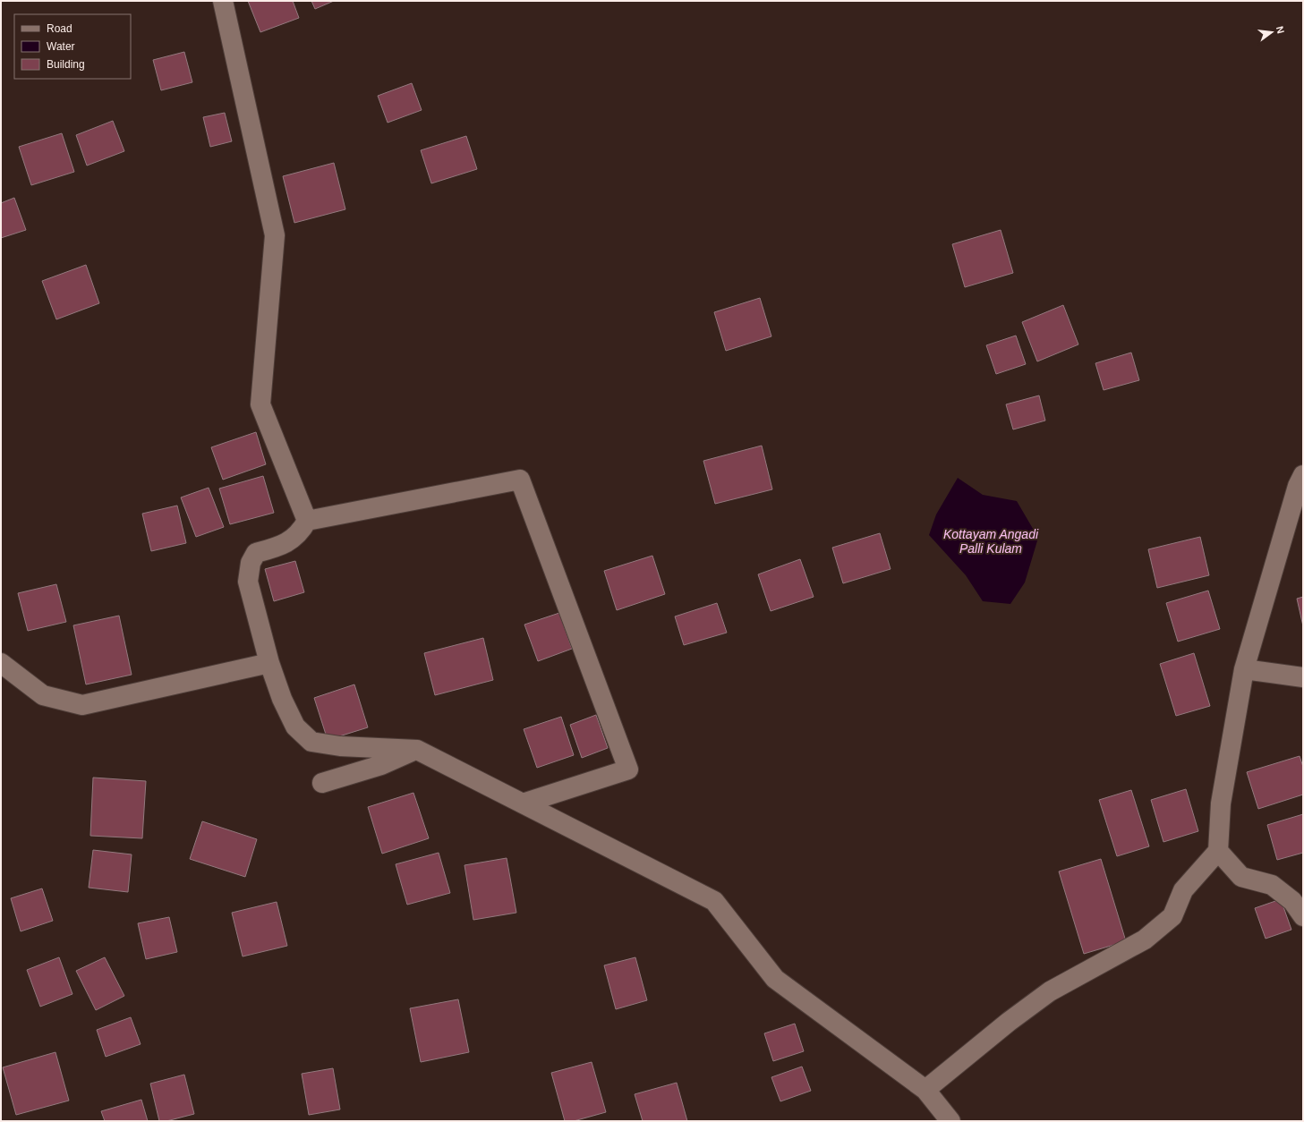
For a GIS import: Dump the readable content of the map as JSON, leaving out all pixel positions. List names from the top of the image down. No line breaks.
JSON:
{"water":["Kottayam Angadi Palli Kulam"],"legend":["Road","Water","Building"],"north":"right"}
